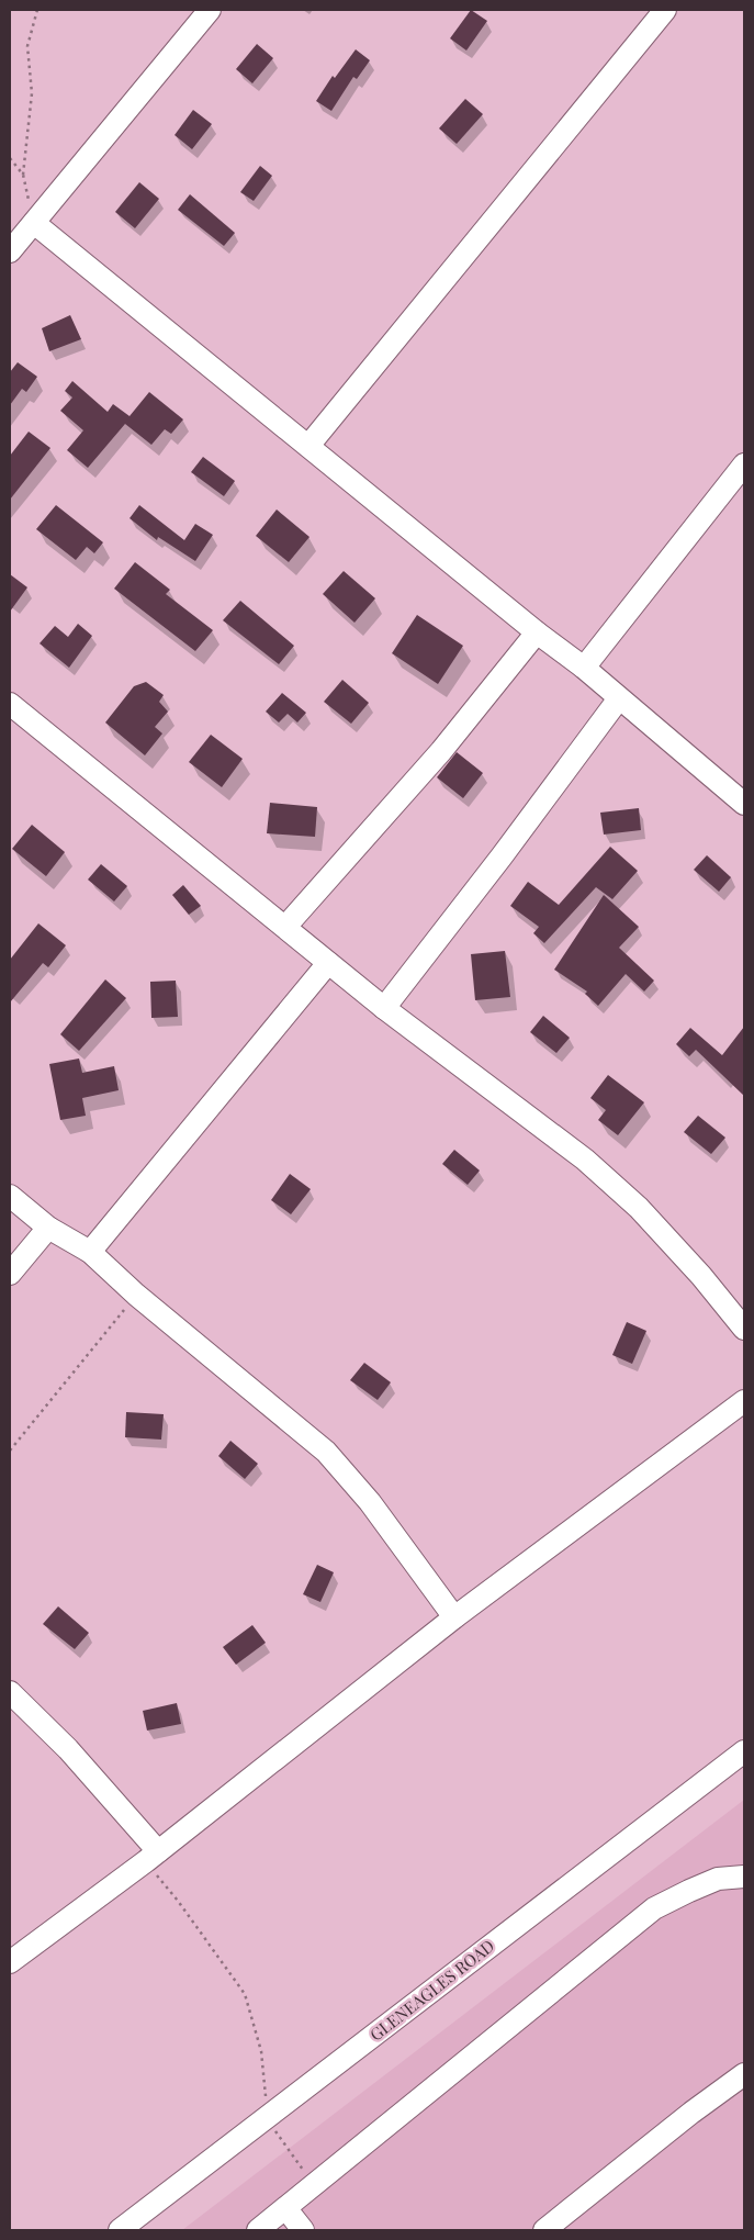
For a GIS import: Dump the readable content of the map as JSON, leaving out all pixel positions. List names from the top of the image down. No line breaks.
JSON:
{"streets":{"street":["GLENEAGLES ROAD"]}}
